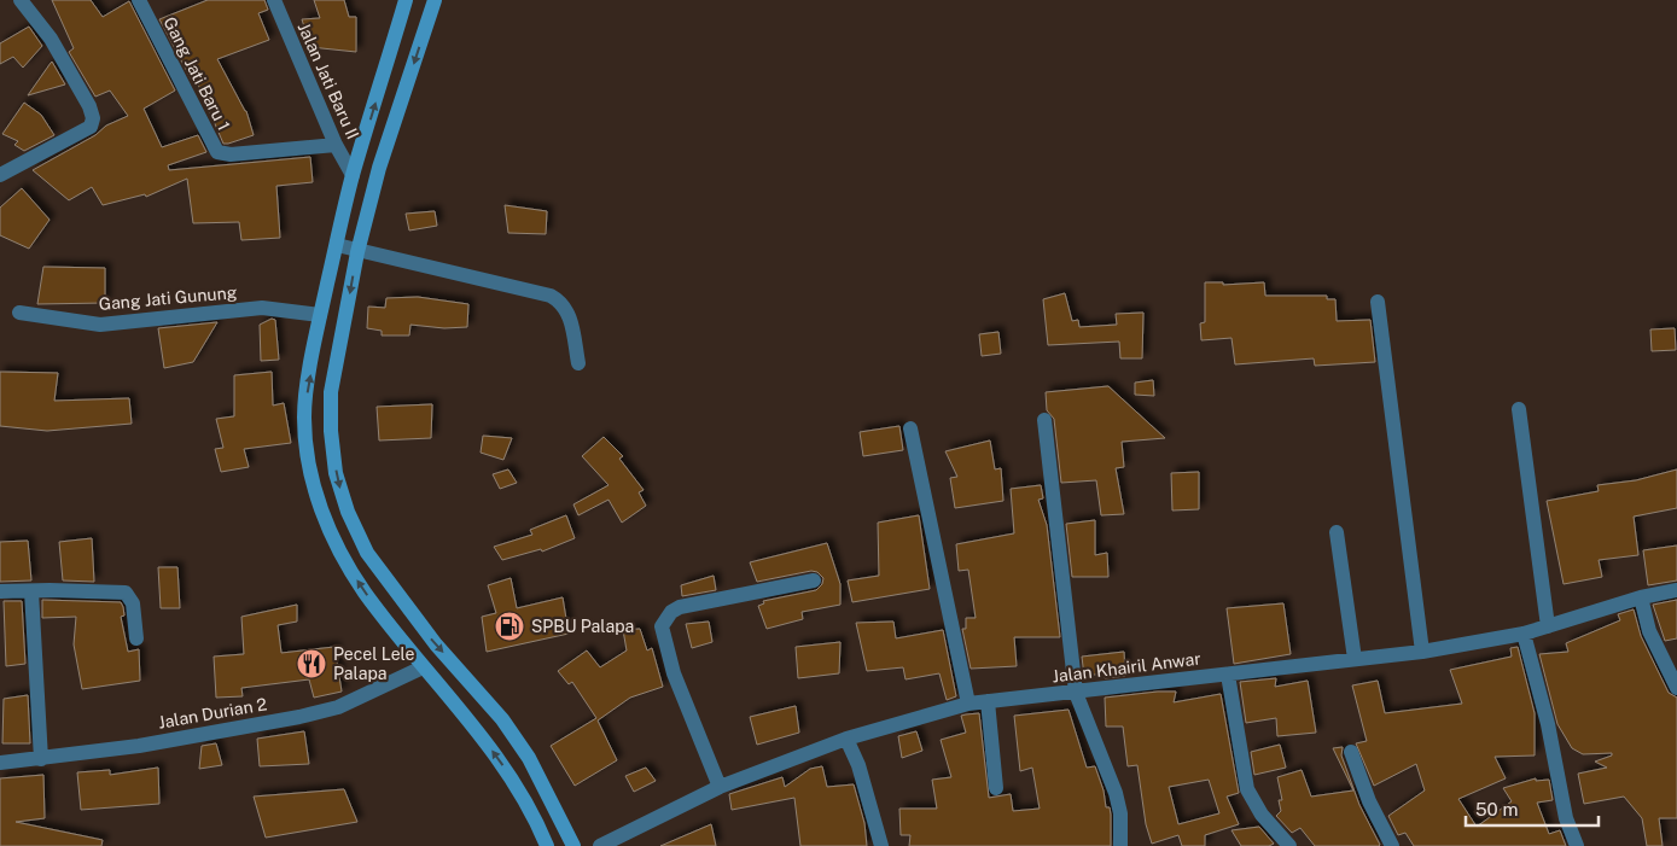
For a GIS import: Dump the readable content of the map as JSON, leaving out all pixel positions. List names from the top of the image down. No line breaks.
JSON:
{"streets":{"street":["Gang Jati Baru 1","Jalan Jati Baru II","Gang Jati Gunung","Jalan Khairil Anwar","Jalan Durian 2"]},"crossings":[["Gang Jati Baru 1","Jalan Jati Baru II"]],"places":{"fuel station":["SPBU Palapa"],"restaurant":["Pecel Lele Palapa"]},"scale_bar":"50 m"}
